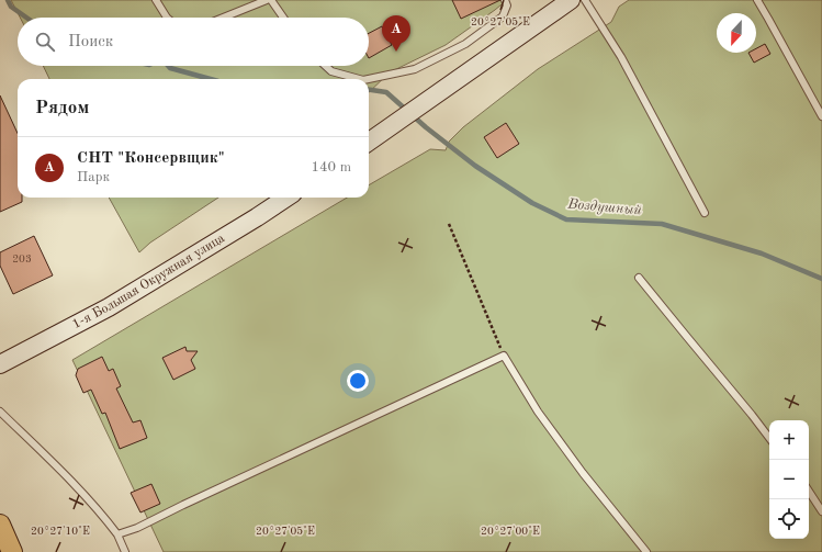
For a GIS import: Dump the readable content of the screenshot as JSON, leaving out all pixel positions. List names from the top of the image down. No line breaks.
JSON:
{"streets":{"street":["1-я Большая Окружная улица"]},"water":["Воздушный"],"house_numbers":["203"],"north":"bottom","page":{"pins":"A","search":"Поиск","heading":"Рядом","list":[{"mark":"A","name":"СНТ \"Консервщик\"","note":"Парк","value":"140 m"}],"map_buttons":["+","−"]},"coordinates":["20°27'05\"E","20°27'10\"E","20°27'00\"E"]}
